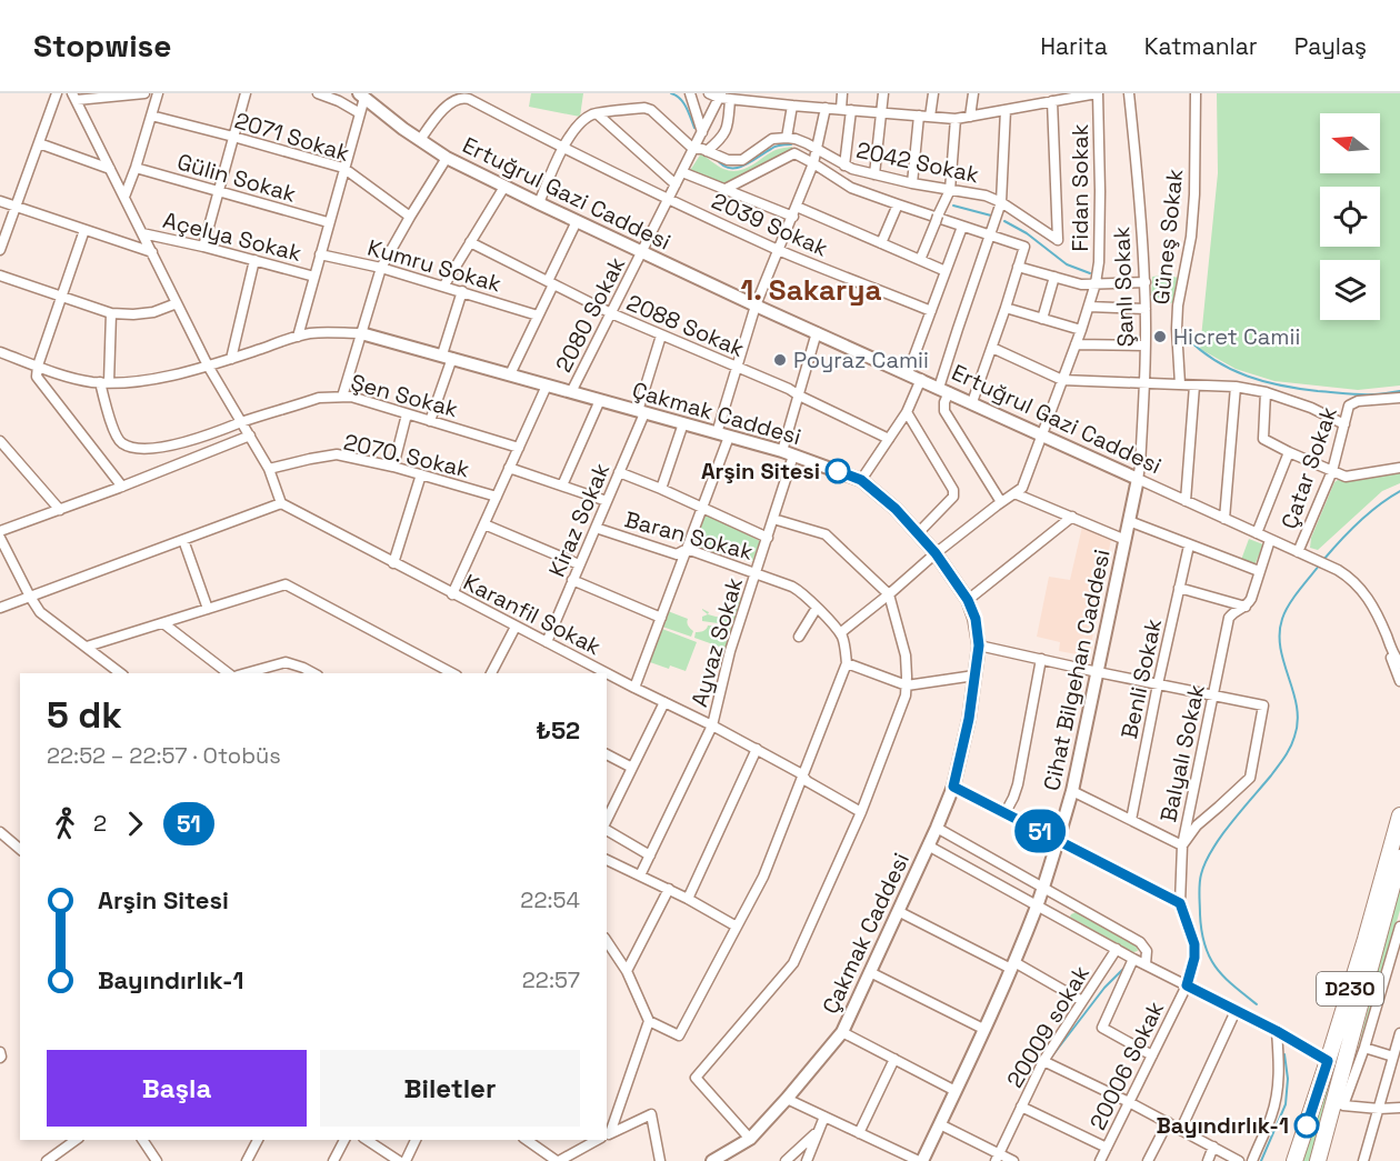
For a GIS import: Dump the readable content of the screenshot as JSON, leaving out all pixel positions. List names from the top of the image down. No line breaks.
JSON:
{"streets":{"highway":["D230"],"main road":["Ertuğrul Gazi Caddesi","Çakmak Caddesi","Cihat Bilgehan Caddesi"],"street":["2071 Sokak","2042 Sokak","Gülin Sokak","Fidan Sokak","2039 Sokak","Açelya Sokak","Güneş Sokak","Kumru Sokak","Şanlı Sokak","2080 Sokak","2088 Sokak","Şen Sokak","2070. Sokak","Çatar Sokak","Kiraz Sokak","Baran Sokak","Karanfil Sokak","Ayvaz Sokak","Benli Sokak","Balyalı Sokak","20009 sokak","20006 Sokak"]},"crossings":[["Fidan Sokak","Ertuğrul Gazi Caddesi"],["Ertuğrul Gazi Caddesi","2039 Sokak"],["Ertuğrul Gazi Caddesi","Şanlı Sokak"],["Ertuğrul Gazi Caddesi","2080 Sokak"],["Ertuğrul Gazi Caddesi","Çatar Sokak"],["Ertuğrul Gazi Caddesi","Ayvaz Sokak"],["Ertuğrul Gazi Caddesi","Cihat Bilgehan Caddesi"],["Ertuğrul Gazi Caddesi","Balyalı Sokak"],["2039 Sokak","2080 Sokak"],["Şanlı Sokak","Cihat Bilgehan Caddesi"],["2080 Sokak","2088 Sokak"],["2080 Sokak","Çakmak Caddesi"],["2088 Sokak","Kiraz Sokak"],["2088 Sokak","Ayvaz Sokak"],["Çakmak Caddesi","Kiraz Sokak"],["Çakmak Caddesi","Ayvaz Sokak"],["Kiraz Sokak","Baran Sokak"],["Kiraz Sokak","Karanfil Sokak"],["Baran Sokak","Ayvaz Sokak"],["Karanfil Sokak","Ayvaz Sokak"],["Balyalı Sokak","20006 Sokak"]],"districts":["1. Sakarya"],"places":["Hicret Camii","Poyraz Camii","Arşin Sitesi","Bayındırlık-1"],"lines":["bus line 51"],"north":"left","page":{"header":"Stopwise","nav":["Harita","Katmanlar","Paylaş"],"on_map":"51","heading":["5 dk","22:52 – 22:57 · Otobüs","₺52"],"legs":["2","51"],"list":[{"name":"Arşin Sitesi","value":"22:54"},{"name":"Bayındırlık-1","value":"22:57"}],"buttons":["Başla","Biletler"]}}
